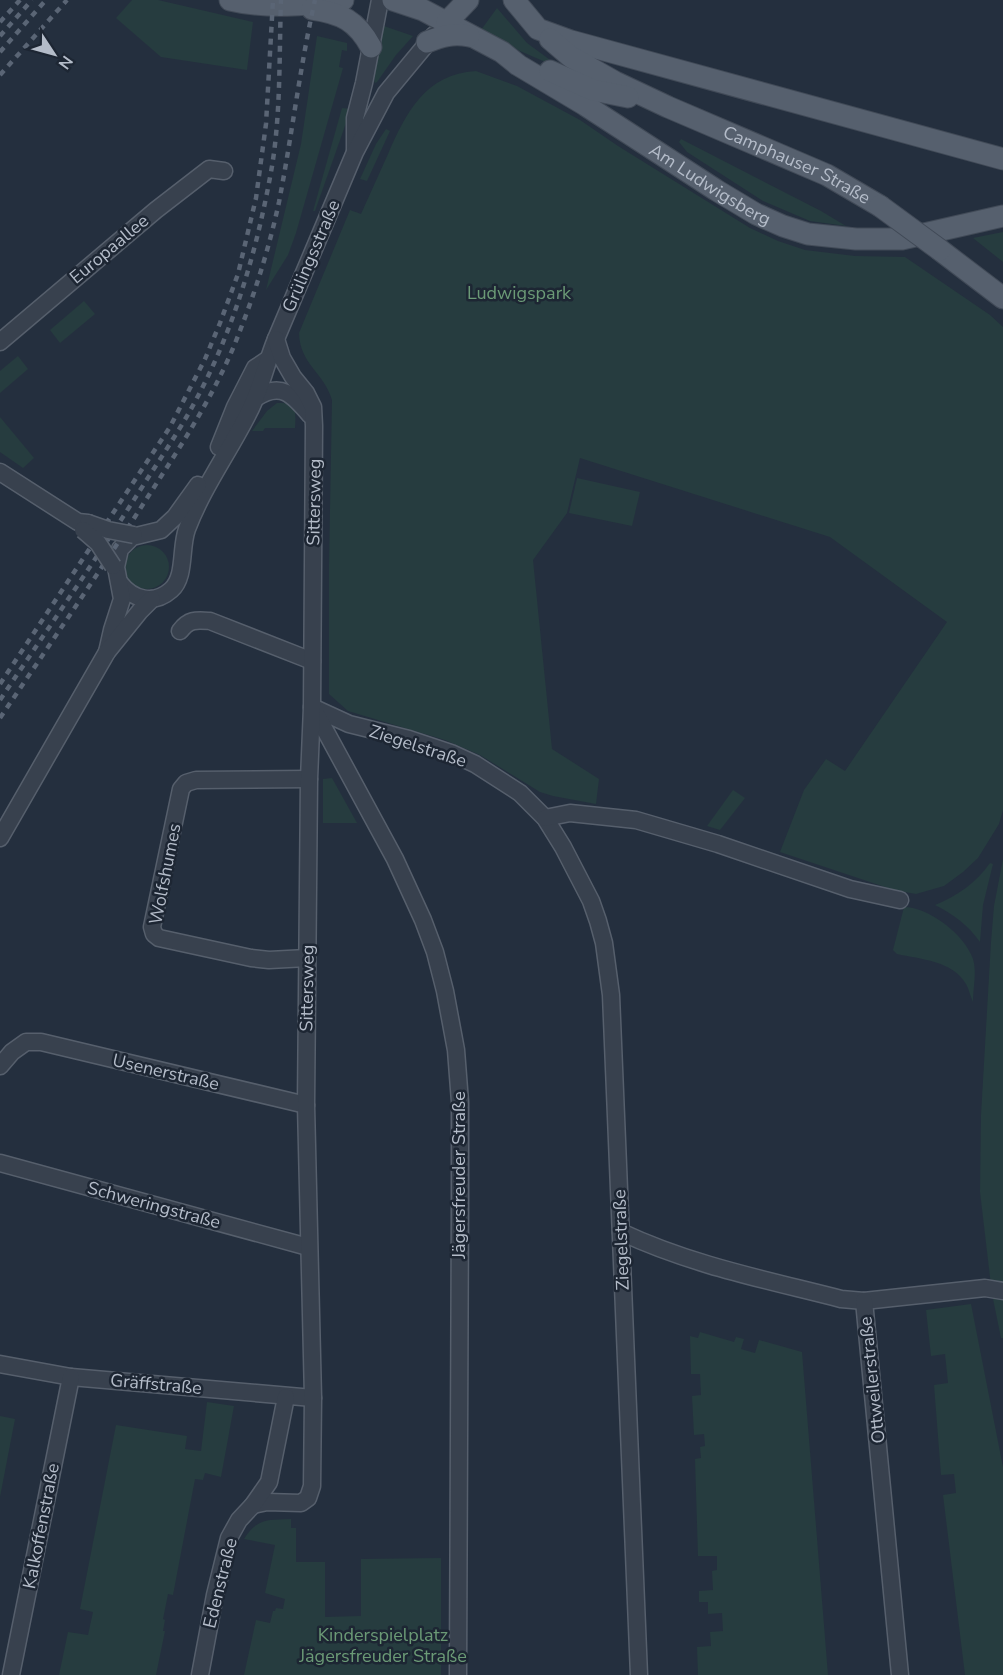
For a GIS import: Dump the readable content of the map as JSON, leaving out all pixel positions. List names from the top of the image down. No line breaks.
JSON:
{"streets":{"main road":["Camphauser Straße","Am Ludwigsberg"],"street":["Europaallee","Grülingsstraße","Sittersweg","Ziegelstraße","Wolfshumes","Usenerstraße","Jägersfreuder Straße","Schweringstraße","Ottweilerstraße","Gräffstraße","Kalkoffenstraße","Edenstraße"]},"crossings":[["Camphauser Straße","Am Ludwigsberg"],["Am Ludwigsberg","Grülingsstraße"],["Grülingsstraße","Sittersweg"],["Sittersweg","Ziegelstraße"],["Sittersweg","Wolfshumes"],["Sittersweg","Usenerstraße"],["Sittersweg","Jägersfreuder Straße"],["Sittersweg","Schweringstraße"],["Sittersweg","Gräffstraße"],["Sittersweg","Edenstraße"],["Ziegelstraße","Jägersfreuder Straße"],["Ziegelstraße","Ottweilerstraße"],["Gräffstraße","Kalkoffenstraße"],["Gräffstraße","Edenstraße"]],"parks":["Ludwigspark","Kinderspielplatz Jägersfreuder Straße"],"north":"bottom right"}
